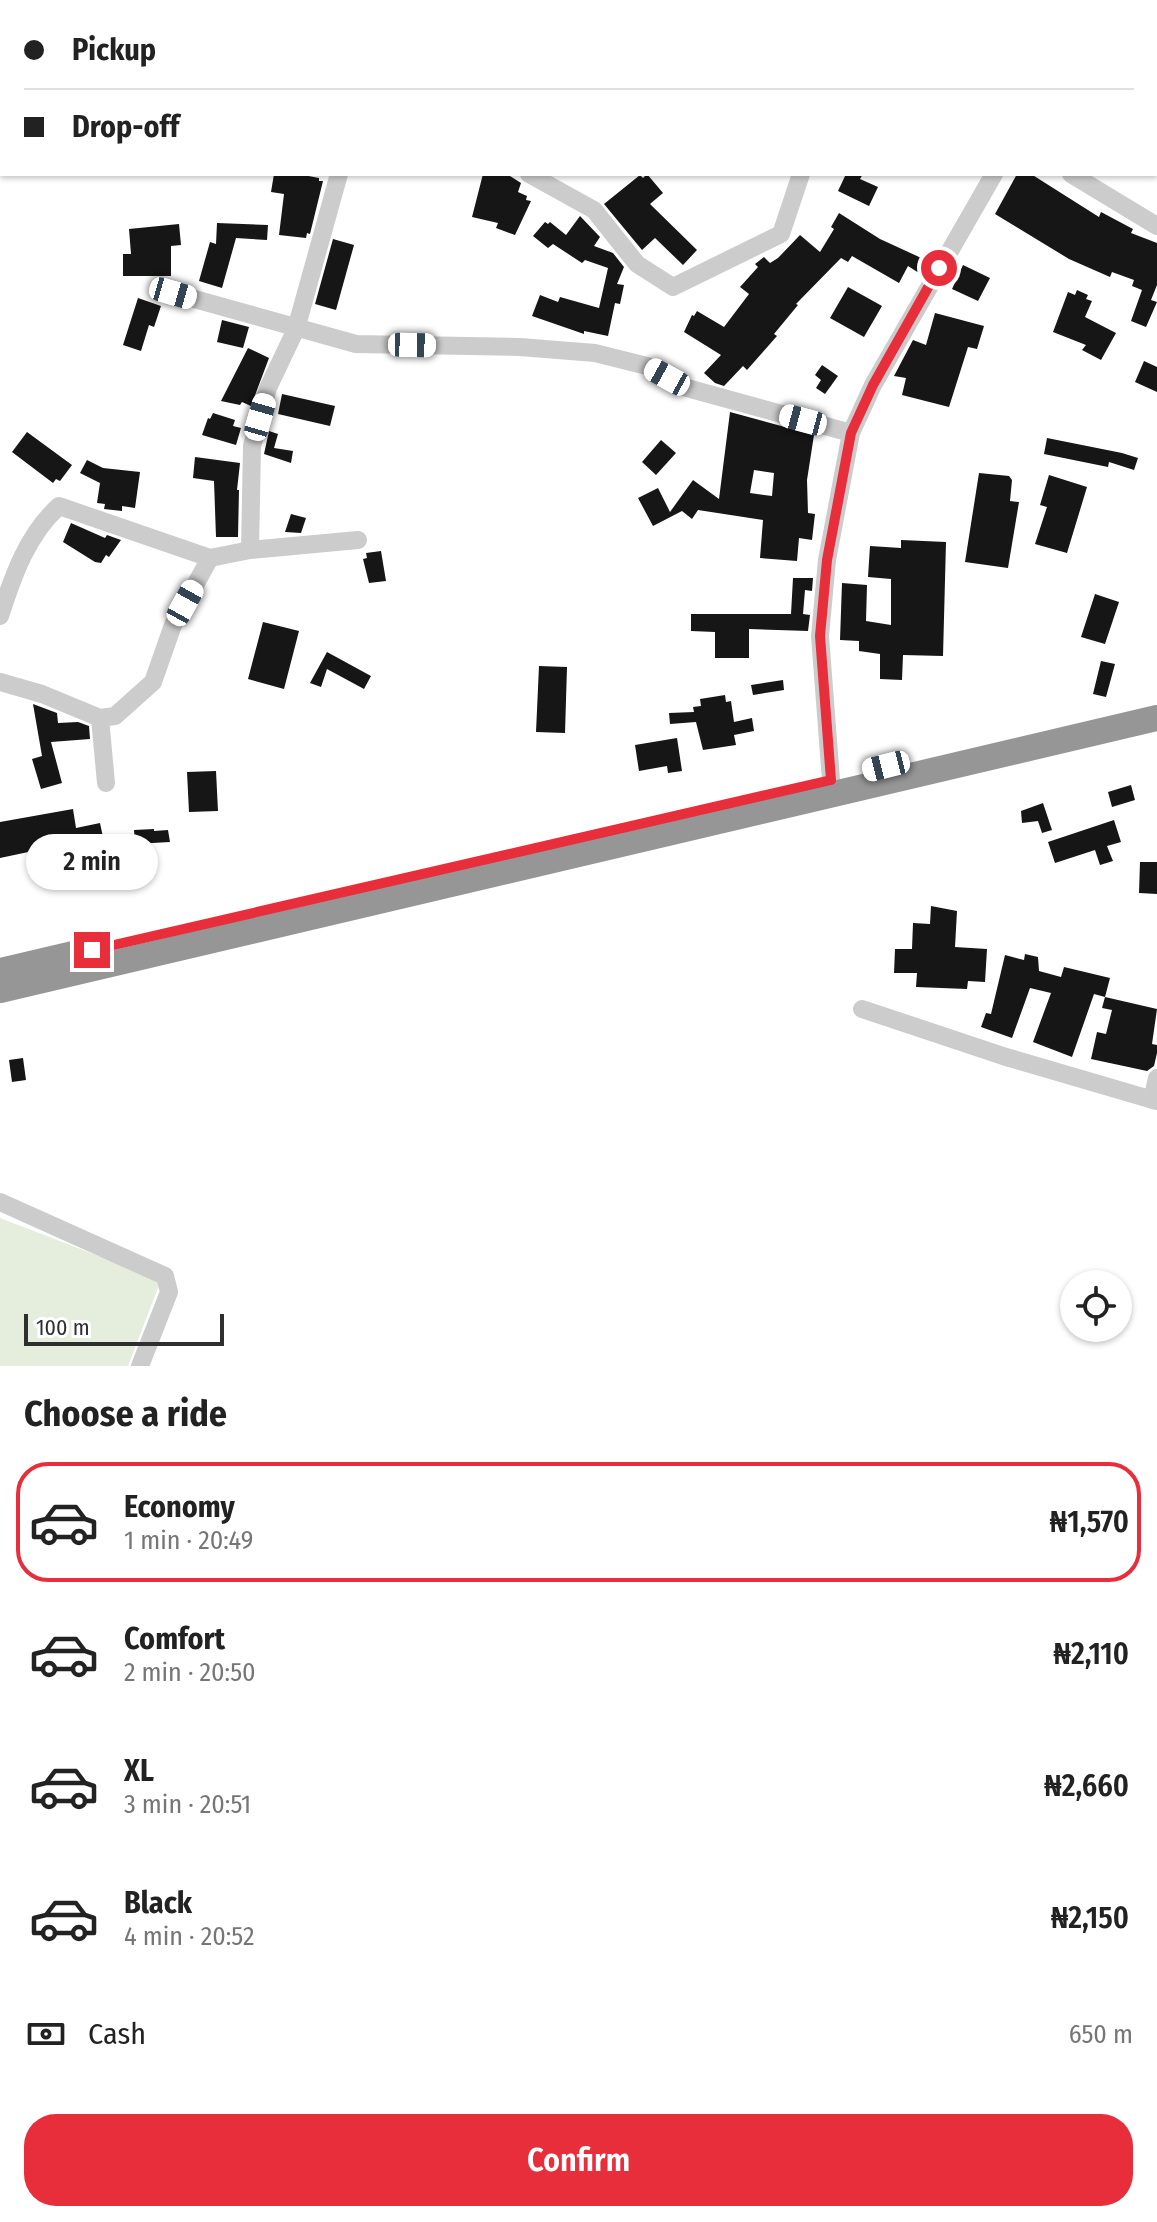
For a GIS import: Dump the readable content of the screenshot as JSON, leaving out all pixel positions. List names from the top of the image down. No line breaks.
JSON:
{"scale_bar":"100 m","page":{"banner":["Pickup","Drop-off"],"bubble":"2 min","scale":"100 m","heading":"Choose a ride","list":[{"name":"Economy","note":"1 min · 20:49","value":"₦1,570"},{"name":"Comfort","note":"2 min · 20:50","value":"₦2,110"},{"name":"XL","note":"3 min · 20:51","value":"₦2,660"},{"name":"Black","note":"4 min · 20:52","value":"₦2,150"}],"pay":["Cash","650 m"],"buttons":"Confirm"}}
